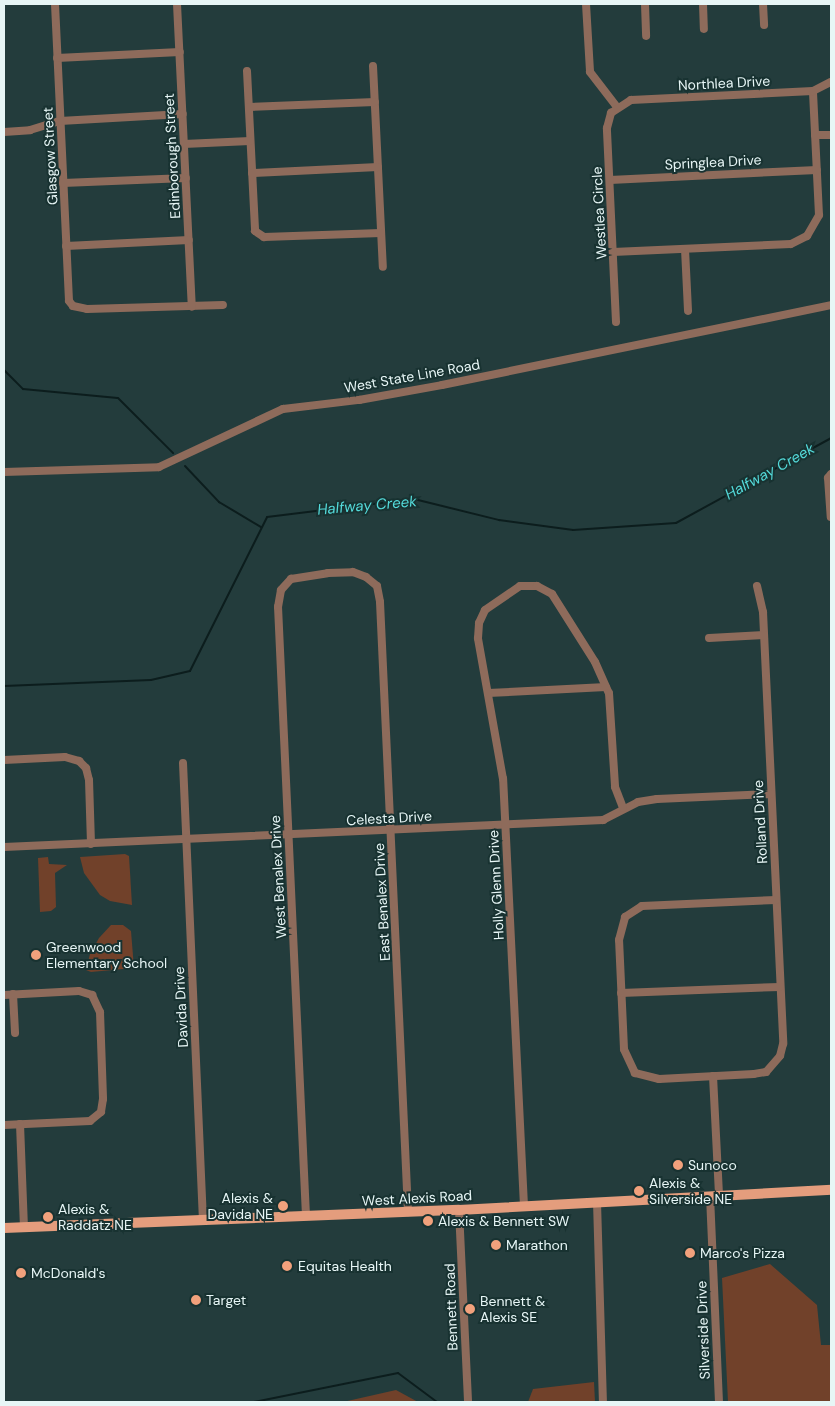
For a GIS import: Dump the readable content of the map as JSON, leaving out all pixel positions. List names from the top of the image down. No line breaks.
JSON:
{"streets":{"main road":["West Alexis Road"],"street":["Northlea Drive","Glasgow Street","Edinborough Street","Springlea Drive","Westlea Circle","West State Line Road","Celesta Drive","Rolland Drive","West Benalex Drive","Holly Glenn Drive","East Benalex Drive","Davida Drive","Bennett Road","Silverside Drive"]},"crossings":[["Northlea Drive","Westlea Circle"],["Glasgow Street","Edinborough Street"],["Springlea Drive","Westlea Circle"],["Celesta Drive","Rolland Drive"],["Celesta Drive","West Benalex Drive"],["Celesta Drive","Holly Glenn Drive"],["Celesta Drive","East Benalex Drive"],["Celesta Drive","Davida Drive"],["Rolland Drive","Silverside Drive"],["West Benalex Drive","East Benalex Drive"],["West Benalex Drive","West Alexis Road"],["Holly Glenn Drive","West Alexis Road"],["East Benalex Drive","West Alexis Road"],["Davida Drive","West Alexis Road"],["West Alexis Road","Bennett Road"],["West Alexis Road","Silverside Drive"]],"water":["Halfway Creek"],"places":["Greenwood Elementary School","Sunoco","Alexis & Silverside NE","Alexis & Davida NE","Alexis & Raddatz NE","Alexis & Bennett SW","Marathon","Marco's Pizza","Equitas Health","McDonald's","Target","Bennett & Alexis SE"]}
